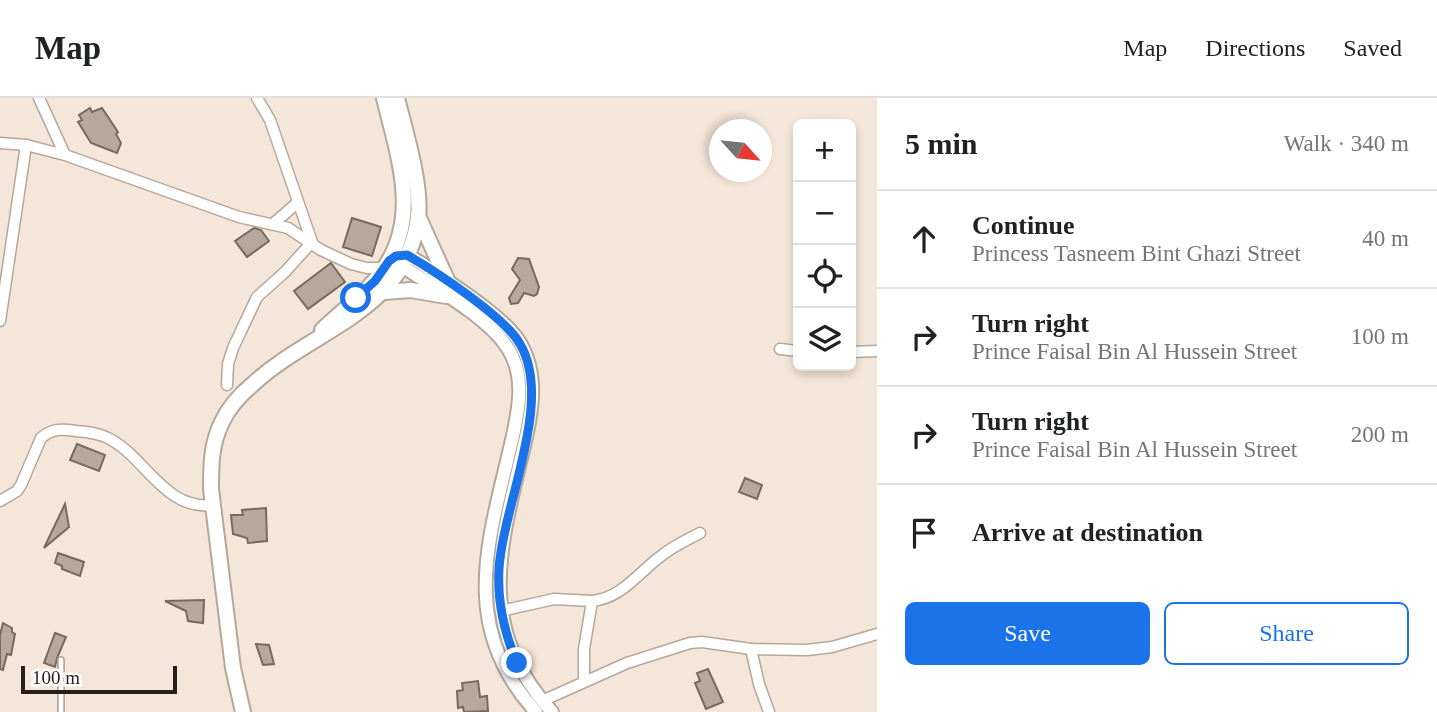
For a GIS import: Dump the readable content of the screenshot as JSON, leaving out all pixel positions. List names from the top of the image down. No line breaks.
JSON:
{"scale_bar":"100 m","north":"bottom right","page":{"header":"Map","nav":["Map","Directions","Saved"],"heading":["5 min","Walk · 340 m"],"map_buttons":["+","−"],"list":[["Continue","Princess Tasneem Bint Ghazi Street","40 m"],["Turn right","Prince Faisal Bin Al Hussein Street","100 m"],["Turn right","Prince Faisal Bin Al Hussein Street","200 m"],"Arrive at destination"],"buttons":["Save","Share"],"scale":"100 m"}}
